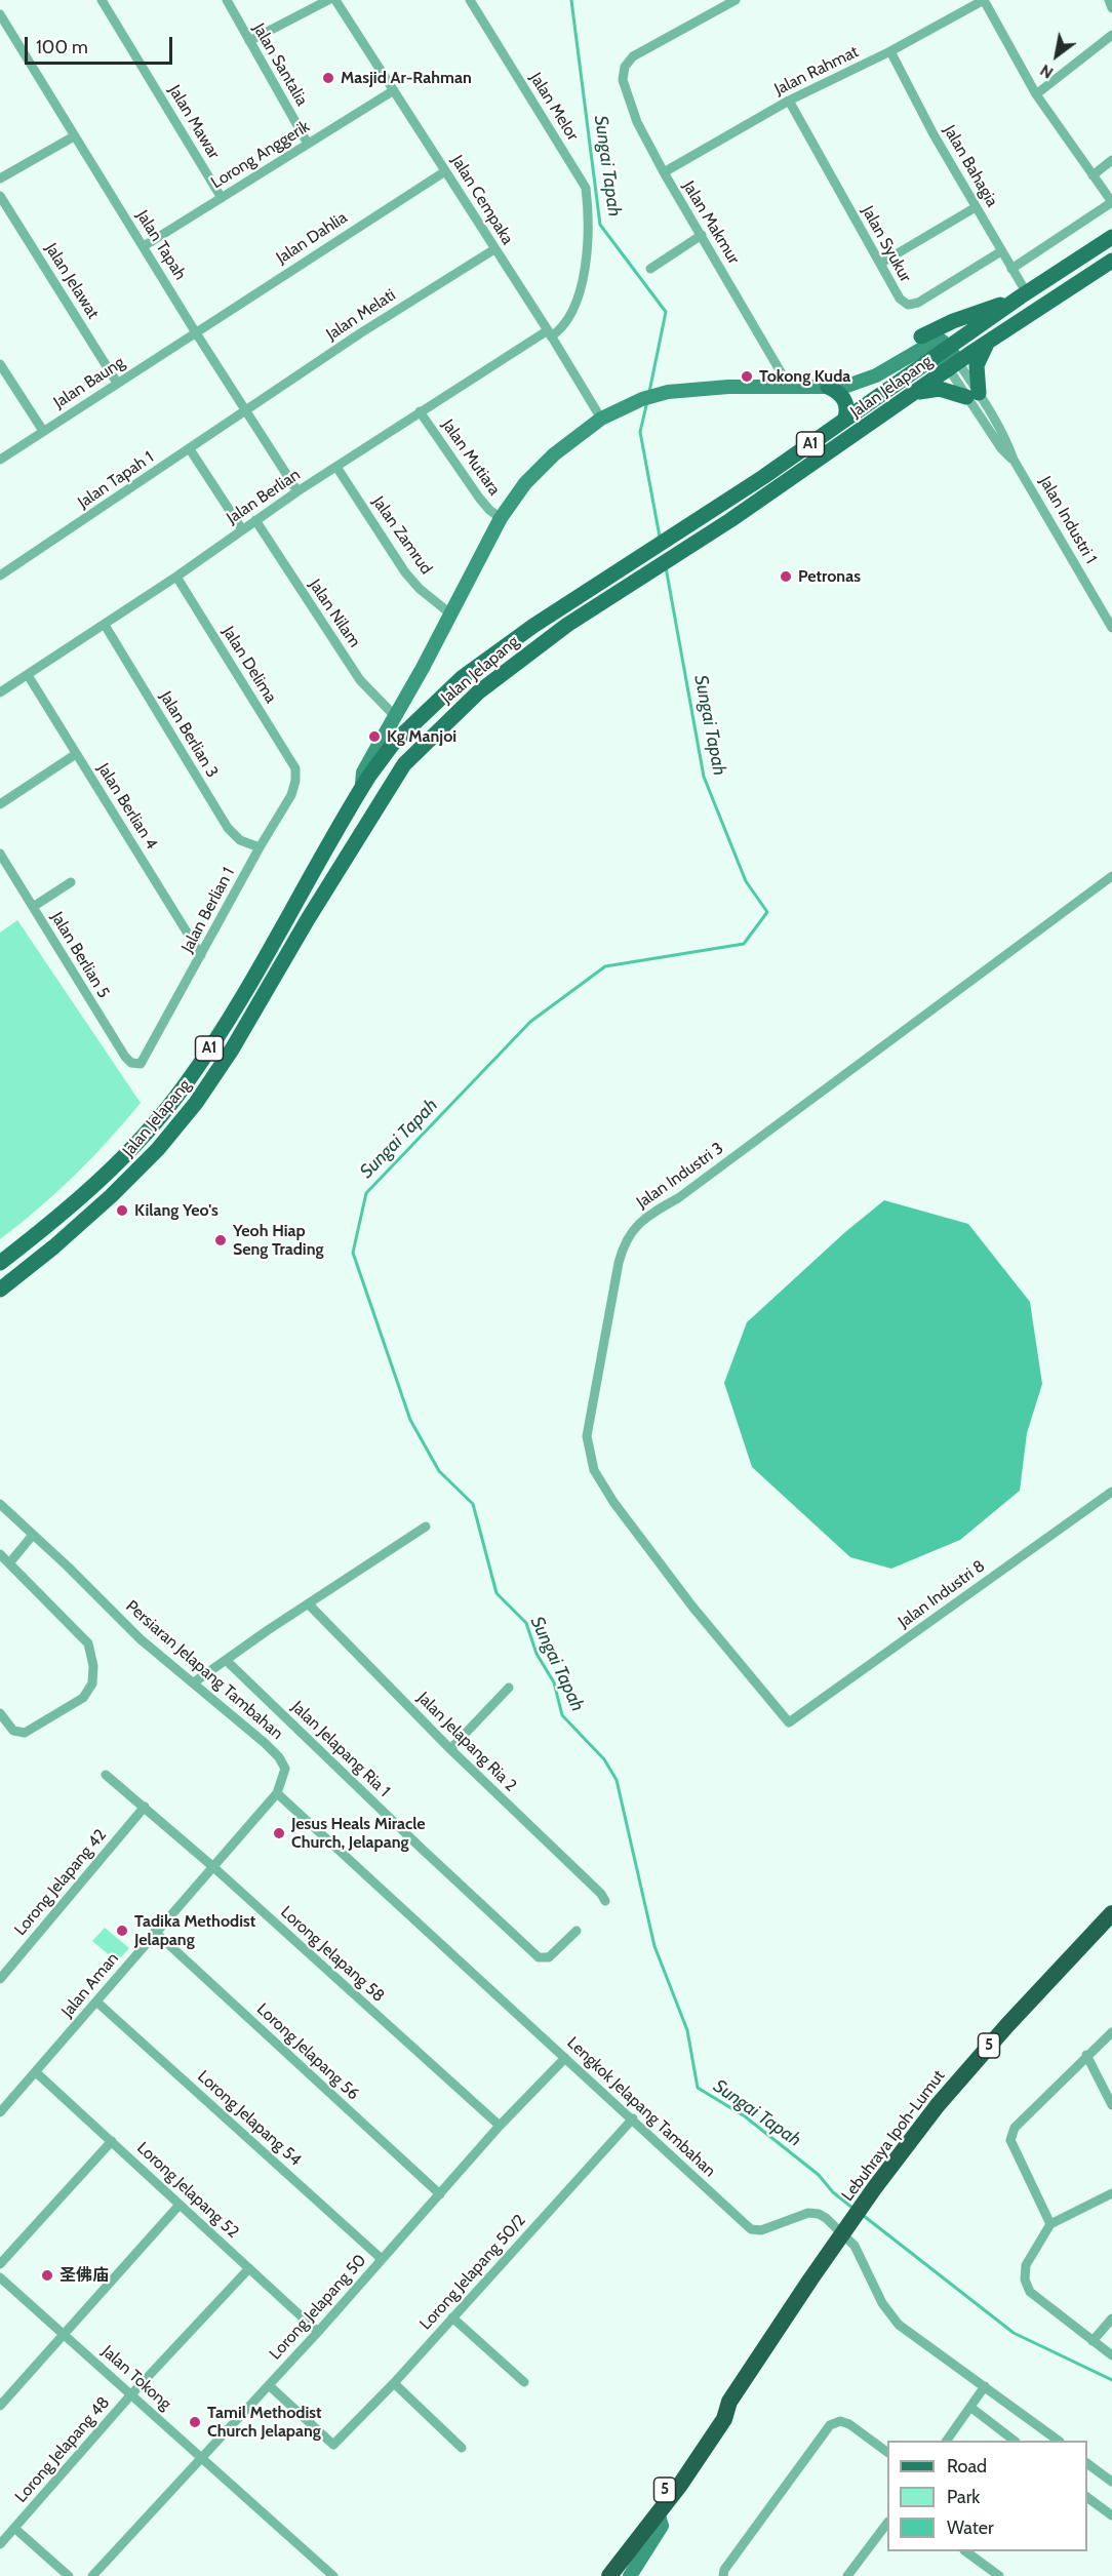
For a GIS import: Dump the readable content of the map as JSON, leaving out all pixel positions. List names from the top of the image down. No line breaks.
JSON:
{"streets":{"highway":["5","Lebuhraya Ipoh-Lumut"],"main road":["Jalan Jelapang","A1"],"street":["Jalan Santalia","Jalan Rahmat","Jalan Melor","Jalan Mawar","Lorong Anggerik","Jalan Bahagia","Jalan Cempaka","Jalan Makmur","Jalan Dahlia","Jalan Syukur","Jalan Tapah","Jalan Jelawat","Jalan Melati","Jalan Baung","Jalan Mutiara","Jalan Tapah 1","Jalan Berlian","Jalan Industri 1","Jalan Zamrud","Jalan Nilam","Jalan Delima","Jalan Berlian 3","Jalan Berlian 4","Jalan Berlian 1","Jalan Berlian 5","Jalan Industri 3","Jalan Industri 8","Persiaran Jelapang Tambahan","Jalan Jelapang Ria 2","Jalan Jelapang Ria 1","Lorong Jelapang 42","Lorong Jelapang 58","Jalan Aman","Lorong Jelapang 56","Lengkok Jelapang Tambahan","Lorong Jelapang 54","Lorong Jelapang 52","Lorong Jelapang 50/2","Lorong Jelapang 50","Jalan Tokong","Lorong Jelapang 48"]},"crossings":[["Jalan Santalia","Lorong Anggerik"],["Jalan Rahmat","Jalan Bahagia"],["Jalan Rahmat","Jalan Makmur"],["Jalan Rahmat","Jalan Syukur"],["Jalan Melor","Jalan Cempaka"],["Jalan Melor","Jalan Berlian"],["Jalan Mawar","Lorong Anggerik"],["Lorong Anggerik","Jalan Cempaka"],["Lorong Anggerik","Jalan Tapah"],["Jalan Bahagia","Jalan Syukur"],["Jalan Bahagia","Jalan Jelapang"],["Jalan Cempaka","Jalan Dahlia"],["Jalan Cempaka","Jalan Melati"],["Jalan Cempaka","Jalan Berlian"],["Jalan Dahlia","Jalan Tapah"],["Jalan Dahlia","Jalan Baung"],["Jalan Tapah","Jalan Melati"],["Jalan Tapah","Jalan Baung"],["Jalan Tapah","Jalan Tapah 1"],["Jalan Tapah","Jalan Berlian"],["Jalan Jelawat","Jalan Baung"],["Jalan Melati","Jalan Tapah 1"],["Jalan Jelapang","Jalan Industri 1"],["Jalan Mutiara","Jalan Berlian"],["Jalan Berlian","Jalan Zamrud"],["Jalan Berlian","Jalan Nilam"],["Jalan Berlian","Jalan Delima"],["Jalan Berlian","Jalan Berlian 3"],["Jalan Berlian","Jalan Berlian 4"],["Jalan Delima","Jalan Berlian 1"],["Jalan Berlian 3","Jalan Berlian 1"],["Jalan Berlian 4","Jalan Berlian 1"],["Jalan Berlian 1","Jalan Berlian 5"],["Jalan Industri 3","Jalan Industri 8"],["Persiaran Jelapang Tambahan","Jalan Aman"],["Persiaran Jelapang Tambahan","Lengkok Jelapang Tambahan"],["Lorong Jelapang 42","Lorong Jelapang 58"],["Lorong Jelapang 58","Jalan Aman"],["Lorong Jelapang 58","Lorong Jelapang 50"],["Jalan Aman","Lorong Jelapang 56"],["Jalan Aman","Lengkok Jelapang Tambahan"],["Jalan Aman","Lorong Jelapang 54"],["Jalan Aman","Lorong Jelapang 52"],["Lorong Jelapang 56","Lorong Jelapang 50"],["Lengkok Jelapang Tambahan","Lorong Jelapang 50/2"],["Lengkok Jelapang Tambahan","Lorong Jelapang 50"],["Lorong Jelapang 54","Lorong Jelapang 50"],["Lorong Jelapang 52","Lorong Jelapang 50"],["Lorong Jelapang 52","Lorong Jelapang 48"],["Lorong Jelapang 50/2","Lorong Jelapang 50"],["Lorong Jelapang 50","Jalan Tokong"],["Jalan Tokong","Lorong Jelapang 48"]],"water":["Sungai Tapah"],"places":["Masjid Ar-Rahman","Tokong Kuda","Petronas","Kg Manjoi","Kilang Yeo's","Yeoh Hiap Seng Trading","Jesus Heals Miracle Church, Jelapang","Tadika Methodist Jelapang","圣佛庙","Tamil Methodist Church Jelapang"],"legend":["Road","Park","Water"],"scale_bar":"100 m","north":"bottom left"}
